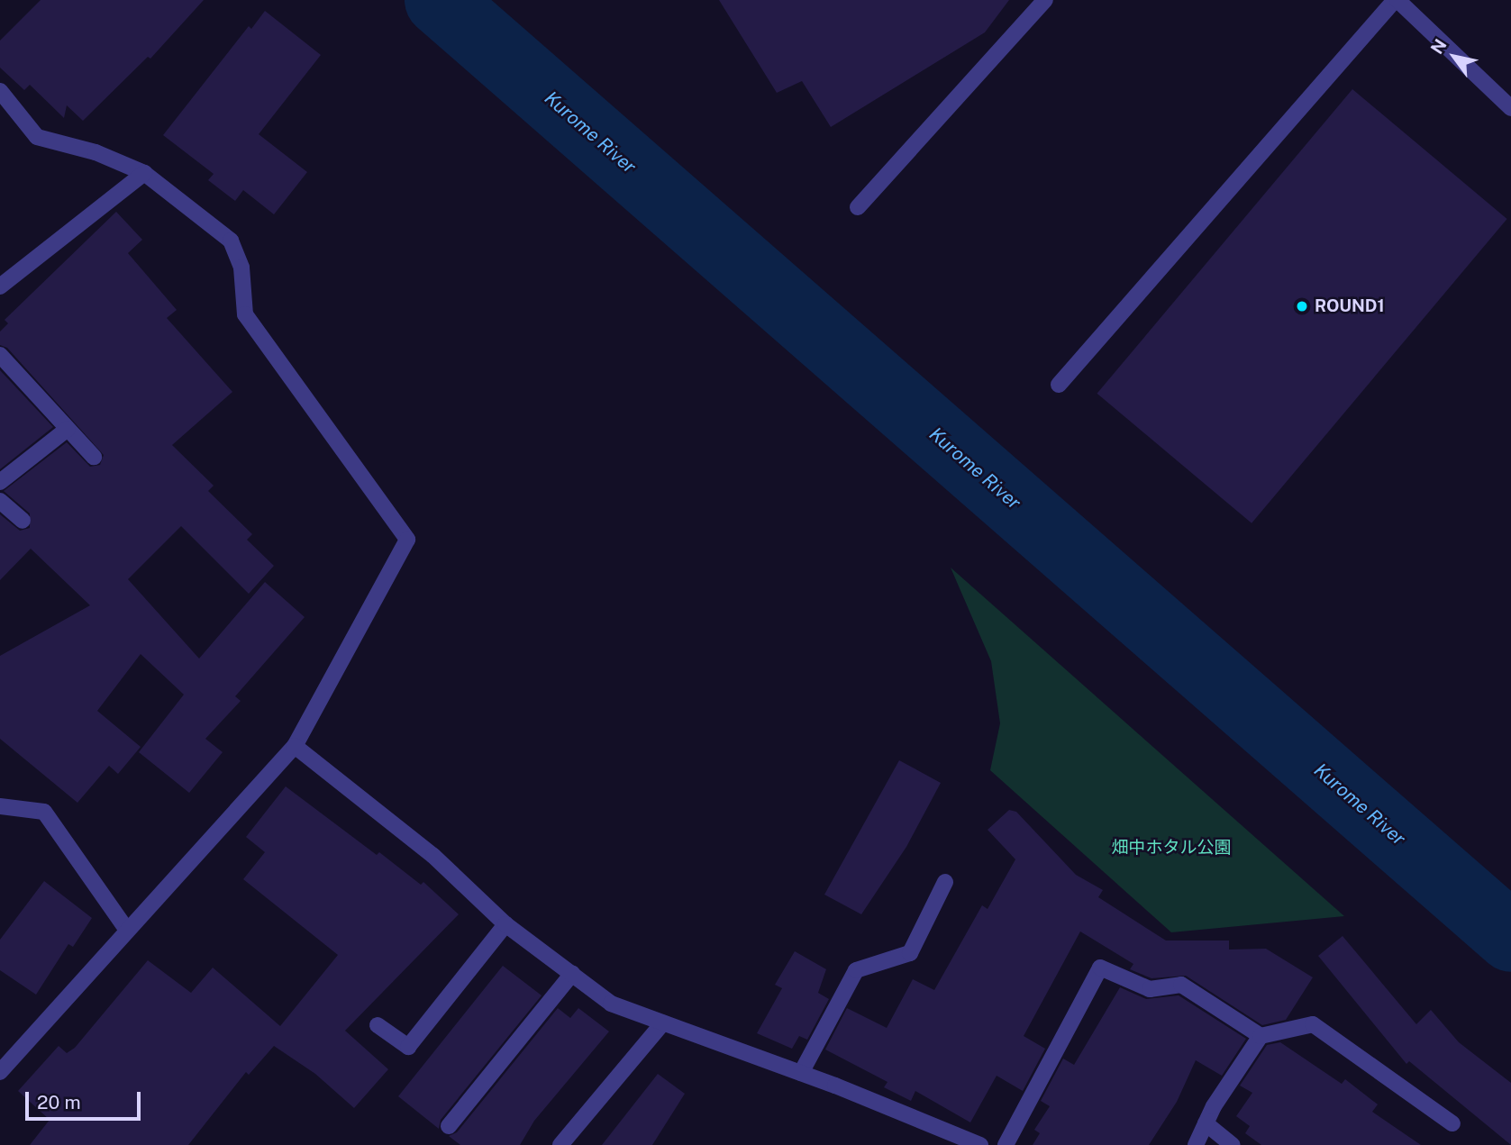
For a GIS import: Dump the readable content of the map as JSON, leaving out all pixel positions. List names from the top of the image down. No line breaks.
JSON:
{"water":["Kurome River"],"parks":["畑中ホタル公園"],"places":["ROUND1"],"scale_bar":"20 m","north":"top left"}
